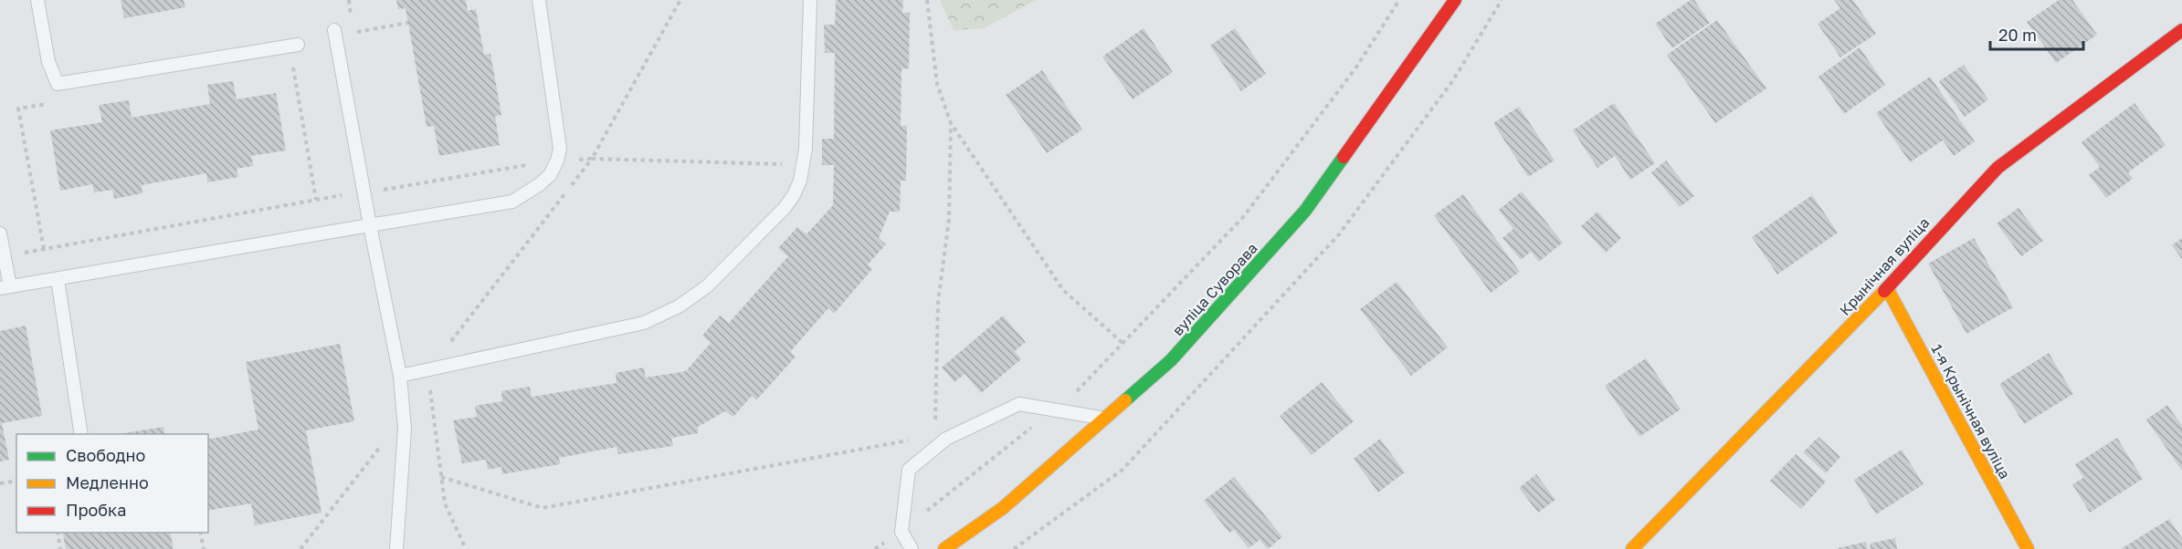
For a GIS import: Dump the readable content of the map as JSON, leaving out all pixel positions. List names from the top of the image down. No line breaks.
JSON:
{"streets":{"street":["Крынічная вуліца","вуліца Суворава","1-я Крынічная вуліца"]},"crossings":[["Крынічная вуліца","1-я Крынічная вуліца"]],"legend":["Свободно","Медленно","Пробка"],"scale_bar":"20 m"}
